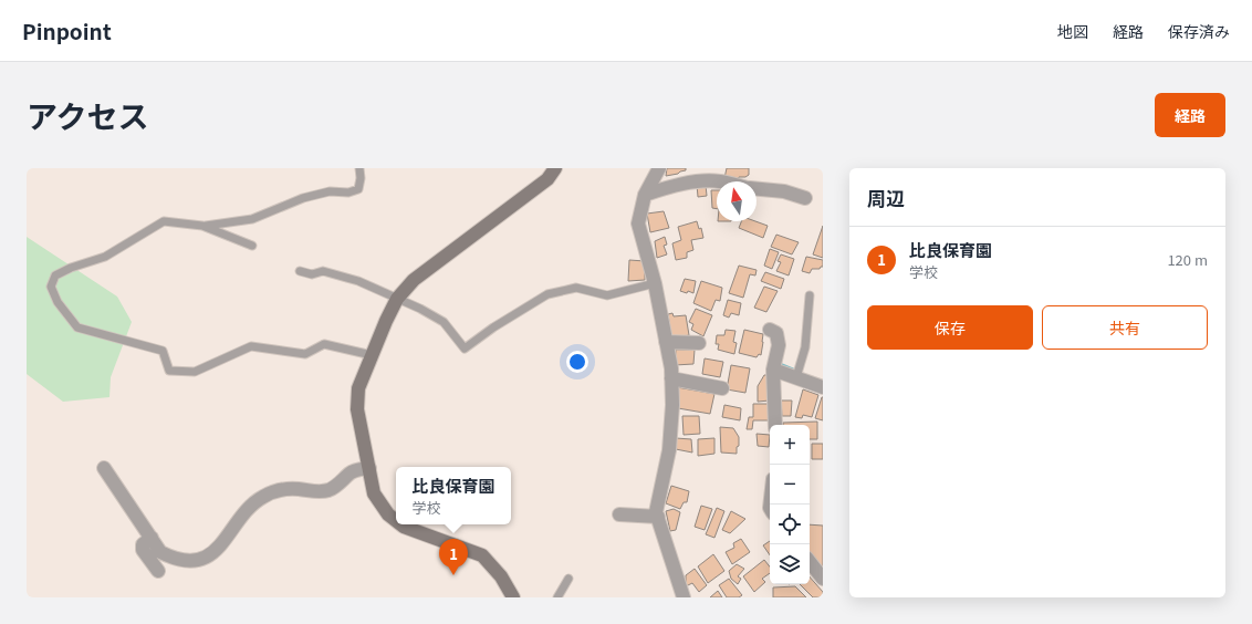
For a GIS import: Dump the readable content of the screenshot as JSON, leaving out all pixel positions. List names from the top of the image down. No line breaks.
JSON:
{"north":"top","page":{"header":"Pinpoint","nav":["地図","経路","保存済み"],"title":"アクセス","buttons":["経路",["保存","共有"]],"heading":"周辺","list":[{"mark":"1","name":"比良保育園","note":"学校","value":"120 m"}],"map_buttons":["+","−"],"popup":["比良保育園","学校"],"pins":"1"}}
